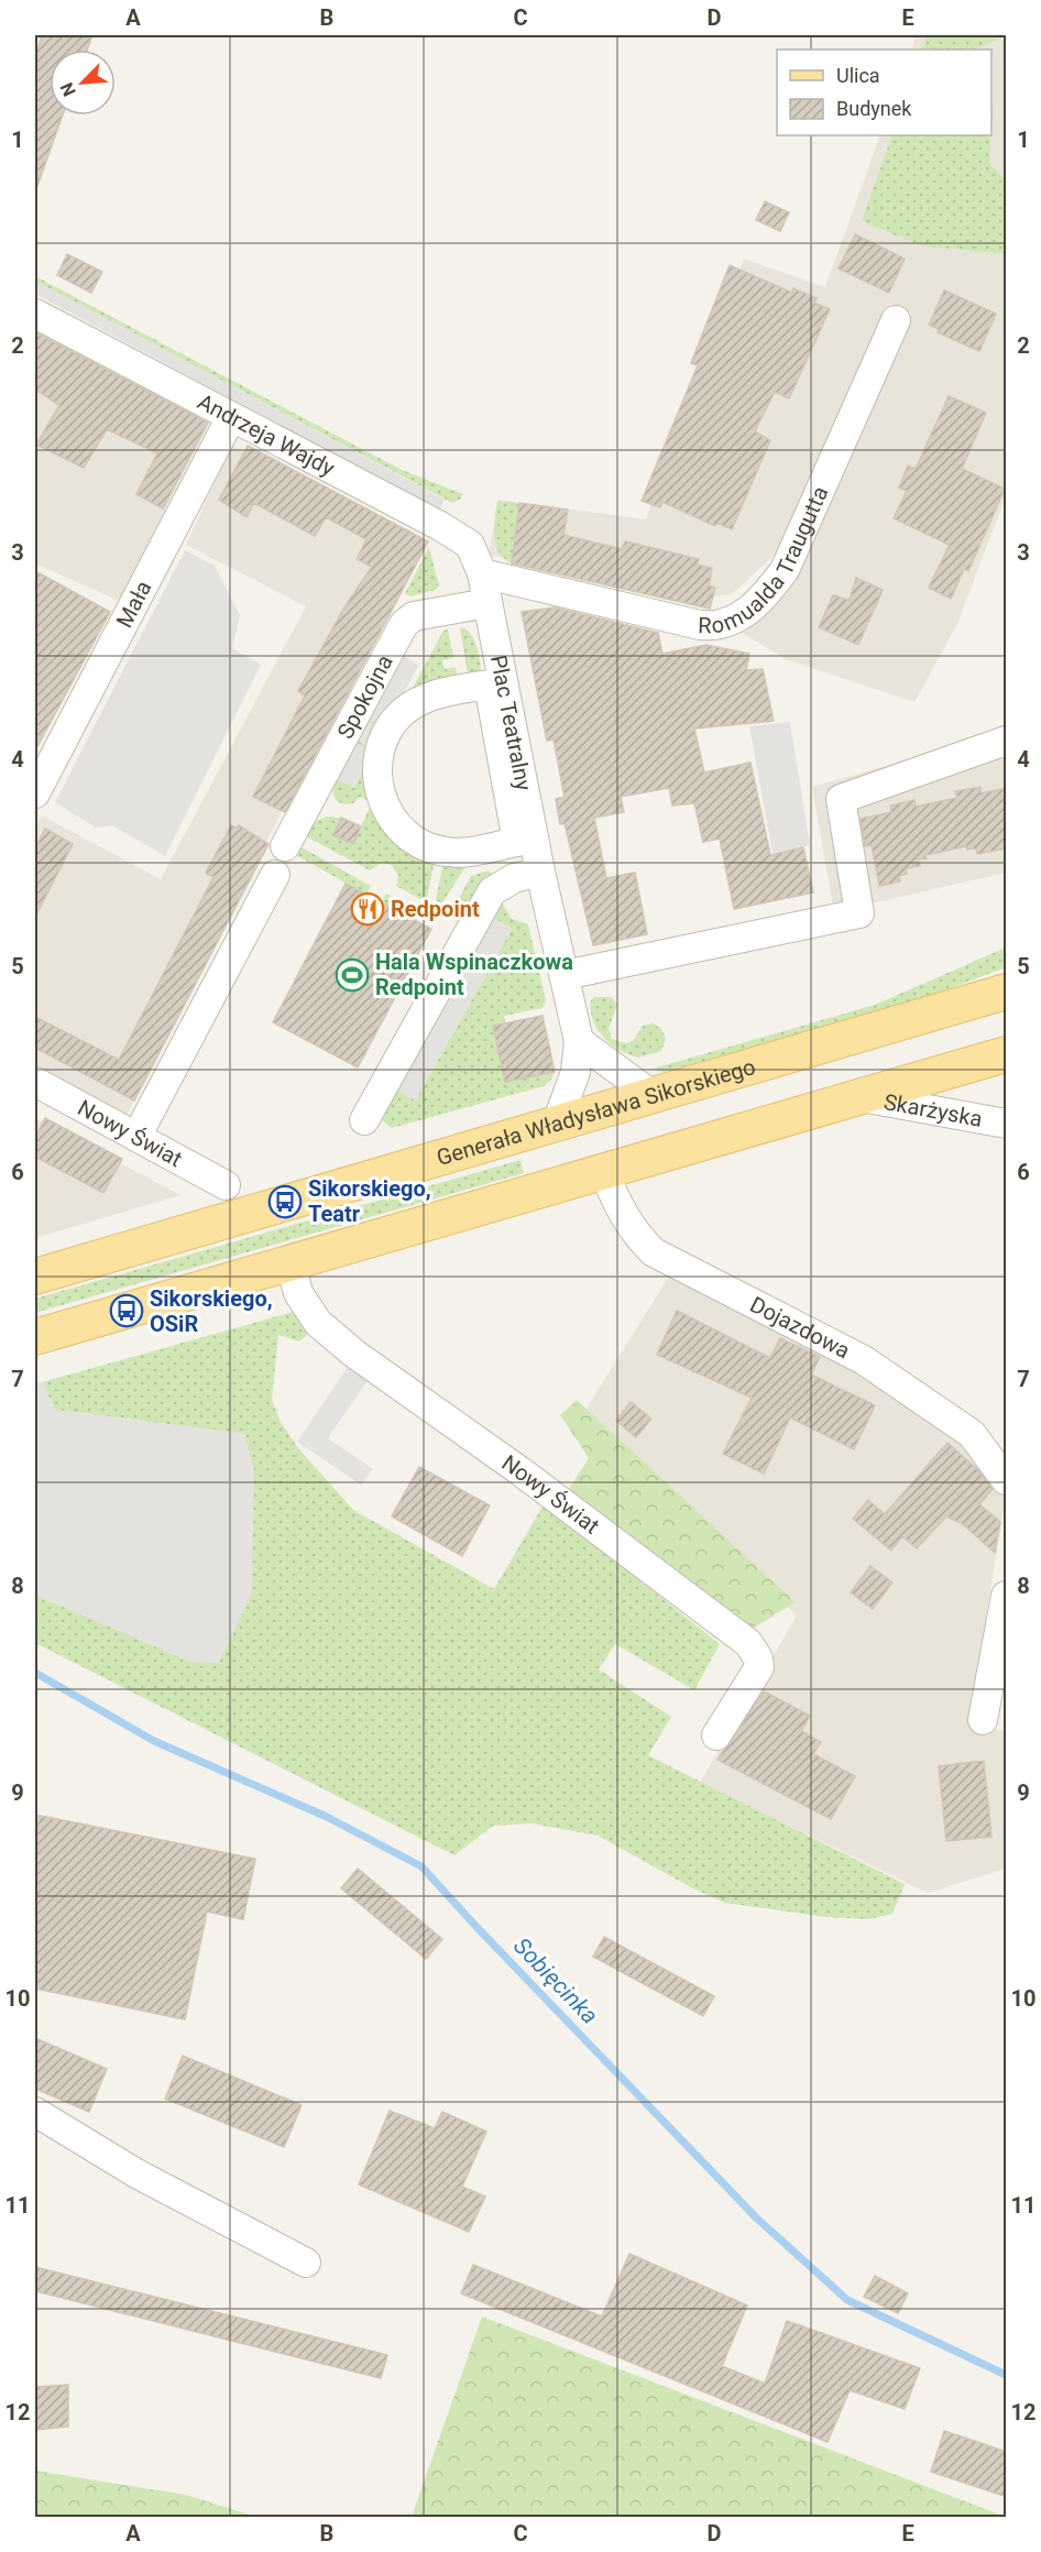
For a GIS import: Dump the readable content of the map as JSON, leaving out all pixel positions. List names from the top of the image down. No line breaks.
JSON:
{"streets":{"main road":["Generała Władysława Sikorskiego"],"street":["Andrzeja Wajdy","Romualda Traugutta","Mała","Spokojna","Plac Teatralny","Skarżyska","Nowy Świat","Dojazdowa"]},"crossings":[["Andrzeja Wajdy","Romualda Traugutta"],["Andrzeja Wajdy","Mała"],["Andrzeja Wajdy","Plac Teatralny"],["Romualda Traugutta","Plac Teatralny"],["Spokojna","Plac Teatralny"],["Plac Teatralny","Generała Władysława Sikorskiego"]],"water":["Sobięcinka"],"places":{"restaurant":["Redpoint"],"sports":["Hala Wspinaczkowa Redpoint"],"bus stop":["Sikorskiego, Teatr","Sikorskiego, OSiR"]},"legend":["Ulica","Budynek"],"north":"bottom left","grid":{"columns":["A","B","C","D","E"],"rows":["1","2","3","4","5","6","7","8","9","10","11","12"]}}
